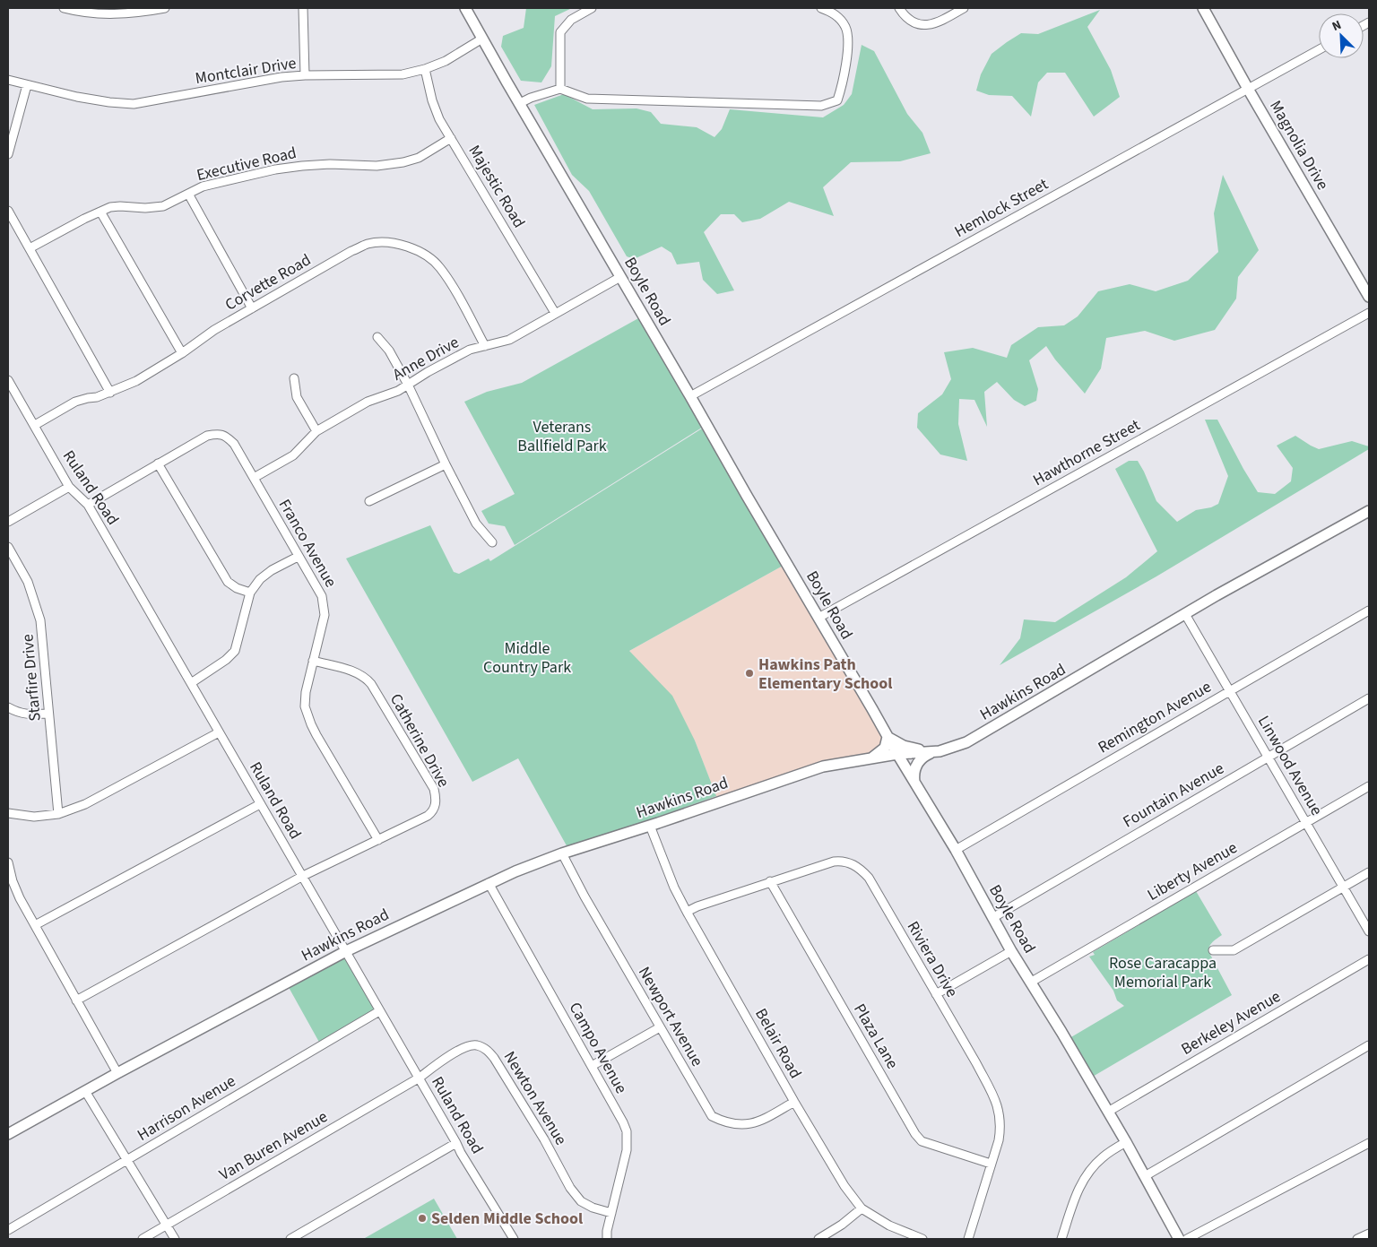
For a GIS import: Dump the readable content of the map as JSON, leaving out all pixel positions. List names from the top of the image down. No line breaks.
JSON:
{"streets":{"street":["Montclair Drive","Magnolia Drive","Executive Road","Majestic Road","Hemlock Street","Corvette Road","Boyle Road","Anne Drive","Hawthorne Street","Ruland Road","Franco Avenue","Starfire Drive","Hawkins Road","Remington Avenue","Catherine Drive","Linwood Avenue","Fountain Avenue","Liberty Avenue","Riviera Drive","Newport Avenue","Berkeley Avenue","Plaza Lane","Belair Road","Campo Avenue","Newton Avenue","Harrison Avenue","Van Buren Avenue"]},"crossings":[["Montclair Drive","Majestic Road"],["Montclair Drive","Boyle Road"],["Magnolia Drive","Hemlock Street"],["Executive Road","Majestic Road"],["Majestic Road","Anne Drive"],["Hemlock Street","Boyle Road"],["Corvette Road","Anne Drive"],["Corvette Road","Ruland Road"],["Boyle Road","Anne Drive"],["Boyle Road","Hawthorne Street"],["Boyle Road","Hawkins Road"],["Boyle Road","Remington Avenue"],["Boyle Road","Fountain Avenue"],["Boyle Road","Liberty Avenue"],["Boyle Road","Berkeley Avenue"],["Anne Drive","Franco Avenue"],["Ruland Road","Franco Avenue"],["Ruland Road","Hawkins Road"],["Ruland Road","Catherine Drive"],["Ruland Road","Newton Avenue"],["Ruland Road","Harrison Avenue"],["Ruland Road","Van Buren Avenue"],["Franco Avenue","Catherine Drive"],["Hawkins Road","Linwood Avenue"],["Hawkins Road","Newport Avenue"],["Hawkins Road","Belair Road"],["Hawkins Road","Campo Avenue"],["Remington Avenue","Linwood Avenue"],["Linwood Avenue","Fountain Avenue"],["Linwood Avenue","Liberty Avenue"],["Riviera Drive","Plaza Lane"],["Riviera Drive","Belair Road"],["Newport Avenue","Belair Road"],["Campo Avenue","Newton Avenue"],["Newton Avenue","Van Buren Avenue"]],"parks":["Veterans Ballfield Park","Middle Country Park","Rose Caracappa Memorial Park"],"places":["Hawkins Path Elementary School","Selden Middle School"],"north":"top left"}
